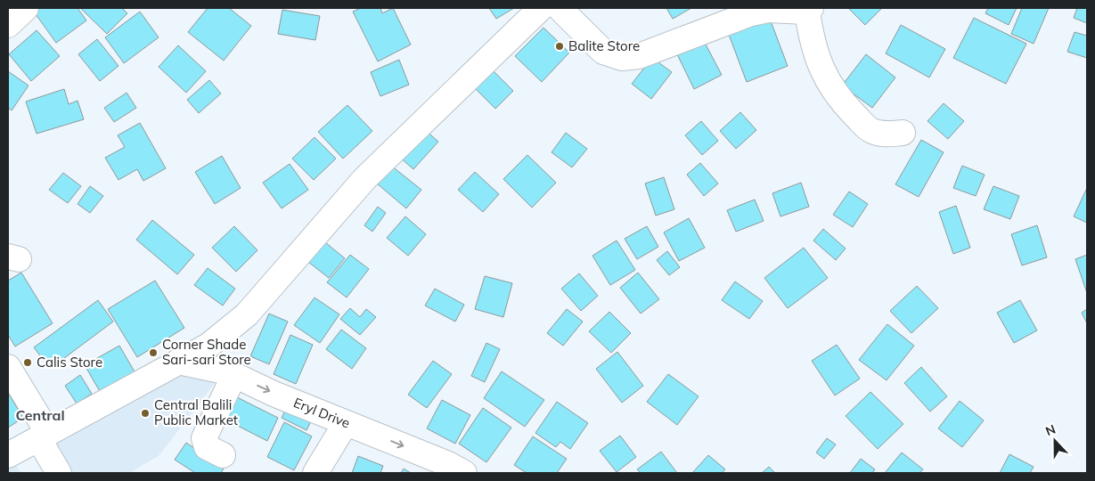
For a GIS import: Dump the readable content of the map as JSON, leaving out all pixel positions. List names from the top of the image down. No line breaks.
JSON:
{"streets":{"street":["Eryl Drive"]},"one_way":["Eryl Drive"],"districts":["Central"],"places":["Balite Store","Corner Shade Sari-sari Store","Calis Store","Central Balili Public Market"],"north":"top"}
